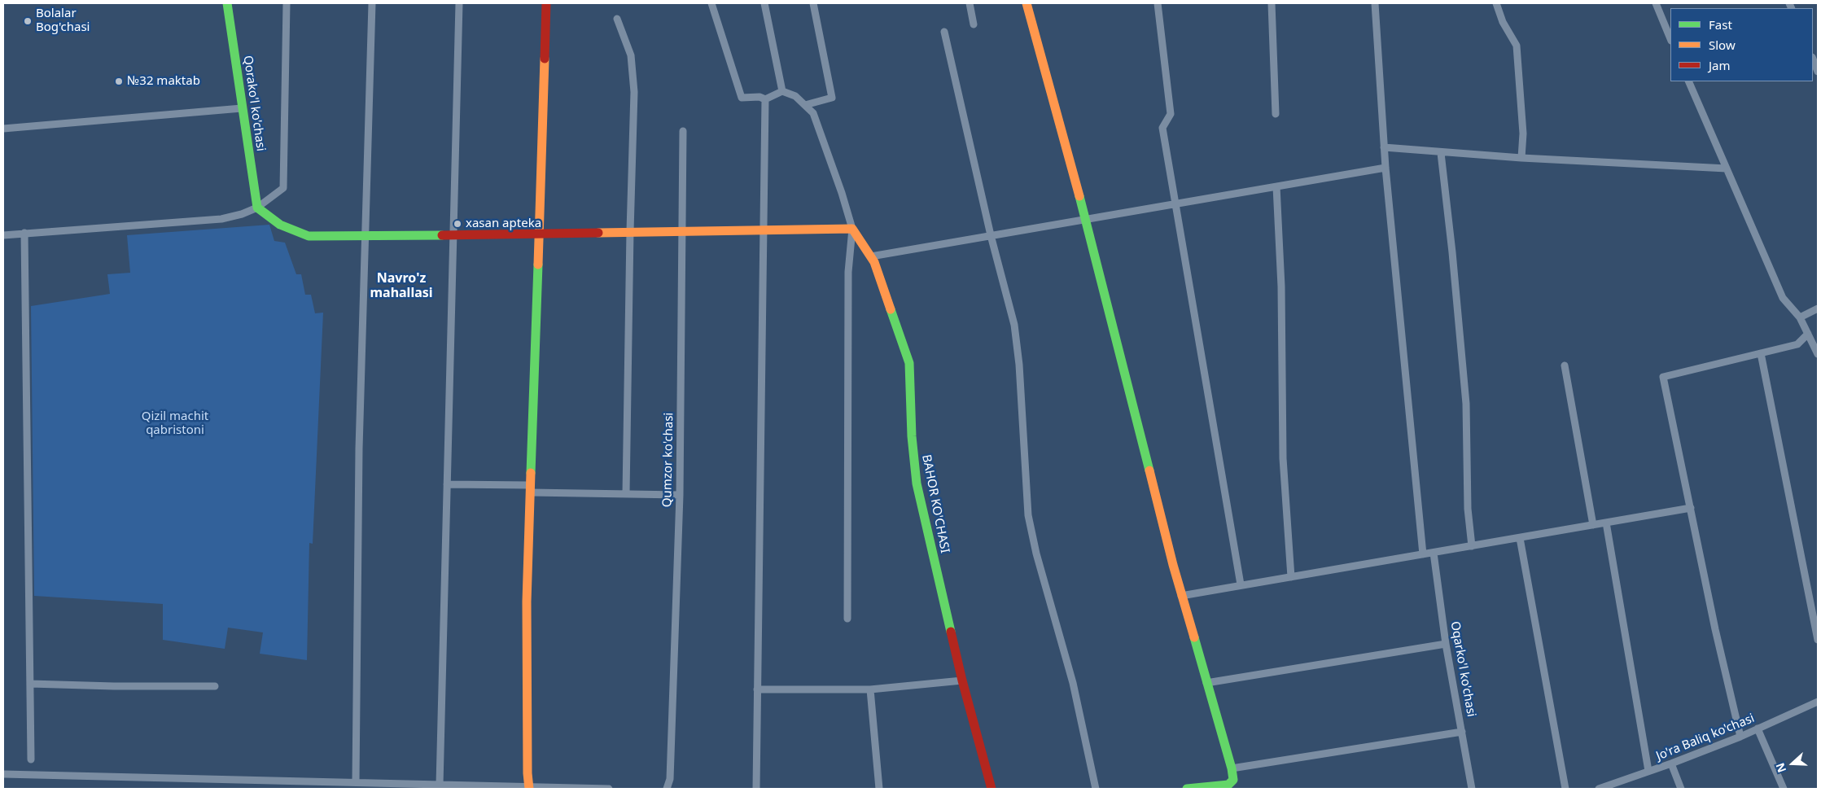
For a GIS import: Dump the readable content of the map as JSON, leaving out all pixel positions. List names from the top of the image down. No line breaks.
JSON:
{"streets":{"street":["Qorako'l ko'chasi","Qumzor ko'chasi","BAHOR KO'CHASI","Oqarko'l ko'chasi","Jo'ra Baliq ko'chasi"]},"districts":["Navro'z mahallasi"],"parks":["Qizil machit qabristoni"],"places":["Bolalar Bog'chasi","№32 maktab","xasan apteka"],"legend":["Fast","Slow","Jam"],"north":"left"}
